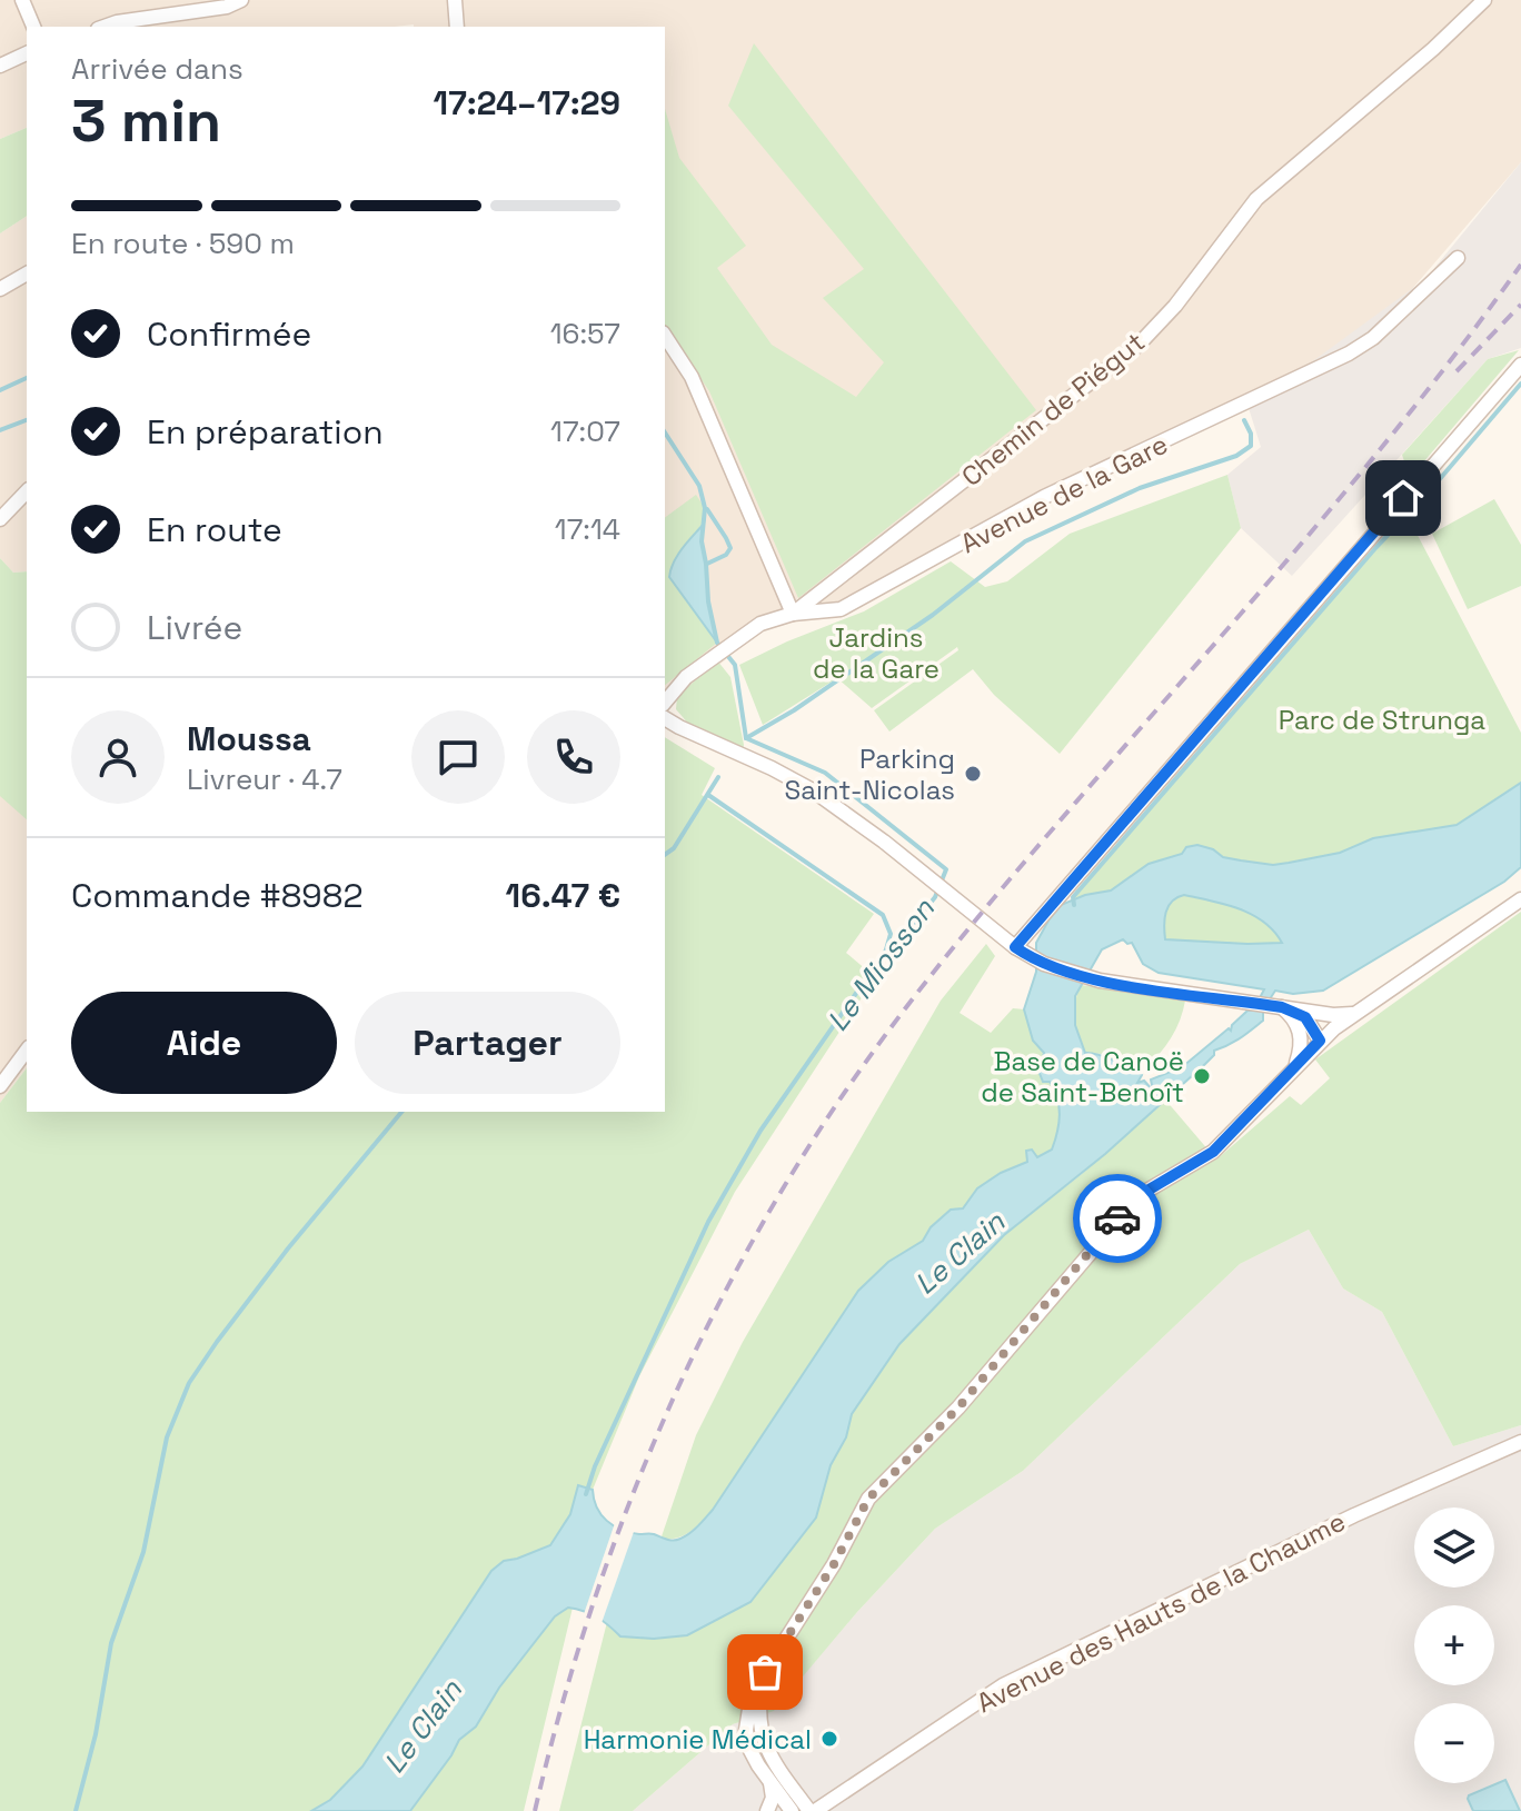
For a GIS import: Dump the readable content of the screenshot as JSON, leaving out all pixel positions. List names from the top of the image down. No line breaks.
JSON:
{"streets":{"street":["Chemin de Piégut","Avenue de la Gare","Avenue des Hauts de la Chaume"]},"crossings":[["Chemin de Piégut","Avenue de la Gare"]],"water":["Le Miosson","Le Clain"],"parks":["Jardins de la Gare","Parc de Strunga"],"places":["Parking Saint-Nicolas","Base de Canoë de Saint-Benoît","Harmonie Médical"],"page":{"heading":["3 min","Arrivée dans","17:24–17:29"],"panel":["Moussa","Livreur · 4.7","Commande #8982","16.47 €"],"bar":"En route · 590 m","list":[["Confirmée","16:57"],["En préparation","17:07"],["En route","17:14"],"Livrée"],"buttons":["Aide","Partager"],"map_buttons":["+","−"]}}
